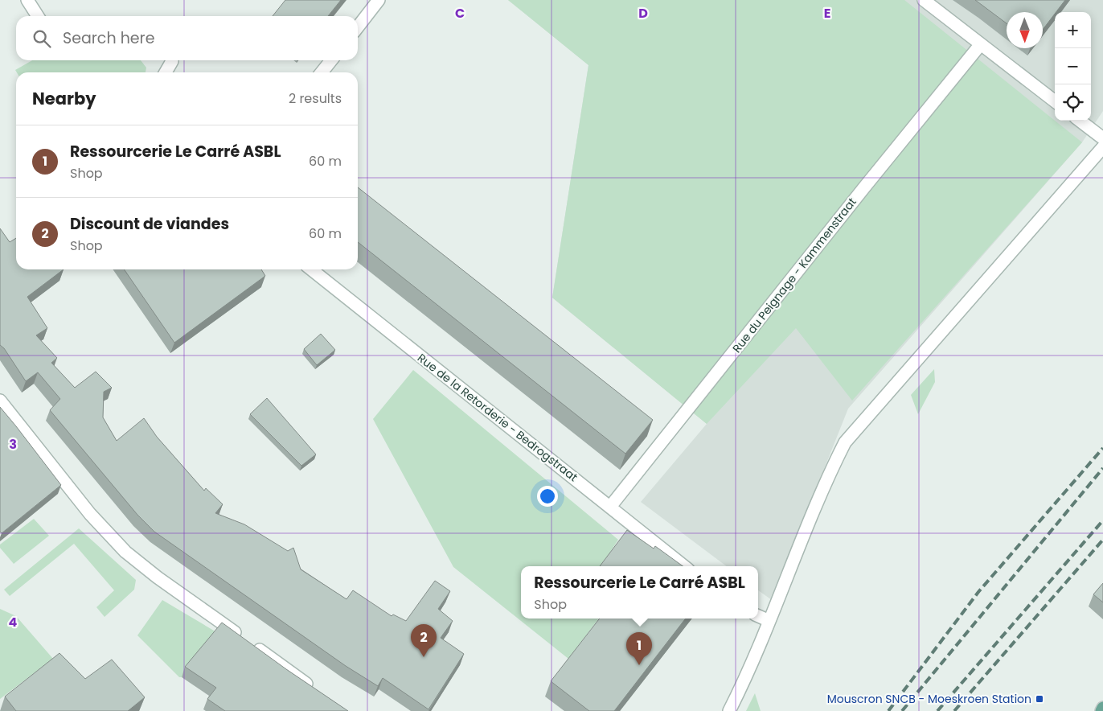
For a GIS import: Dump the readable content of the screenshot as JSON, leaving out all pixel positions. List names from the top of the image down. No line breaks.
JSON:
{"streets":{"street":["Rue du Peignage - Kammenstraat","Rue de la Retorderie - Bedrogstraat"]},"crossings":[["Rue du Peignage - Kammenstraat","Rue de la Retorderie - Bedrogstraat"]],"places":{"transit":["Mouscron SNCB - Moeskroen Station"]},"north":"bottom","page":{"map_buttons":["+","−"],"search":"Search here","heading":["Nearby","2 results"],"list":[{"mark":"1","name":"Ressourcerie Le Carré ASBL","note":"Shop","value":"60 m"},{"mark":"2","name":"Discount de viandes","note":"Shop","value":"60 m"}],"popup":["Ressourcerie Le Carré ASBL","Shop"],"pins":["2","1"]},"grid":{"columns":["C","D","E"],"rows":["3","4"]}}
